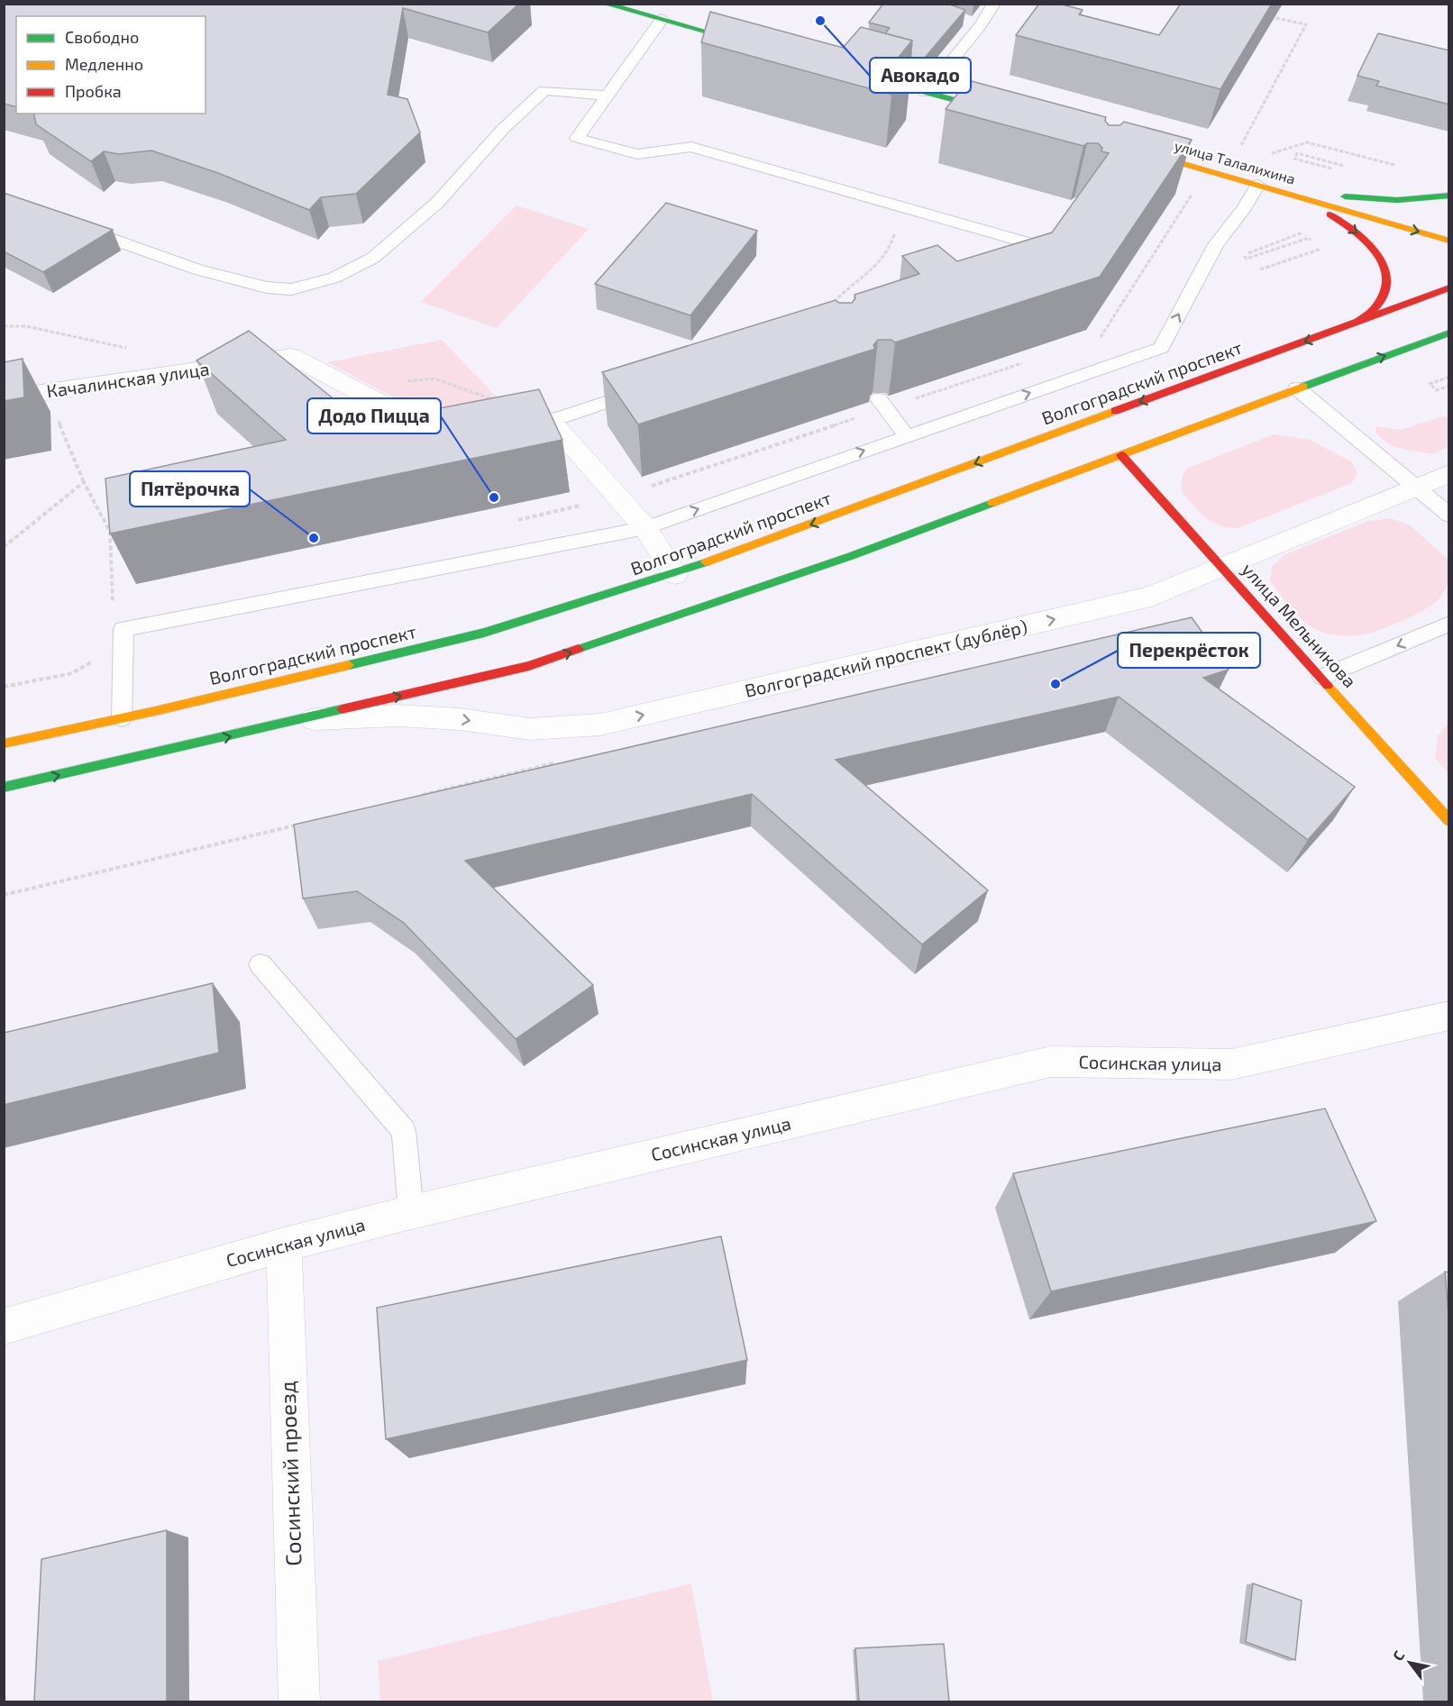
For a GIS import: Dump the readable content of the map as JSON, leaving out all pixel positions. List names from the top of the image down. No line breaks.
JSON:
{"streets":{"main road":["улица Талалихина","Волгоградский проспект","улица Мельникова"],"street":["Качалинская улица","Волгоградский проспект (дублёр)","Сосинская улица","Сосинский проезд"]},"crossings":[["улица Мельникова","Волгоградский проспект (дублёр)"],["Сосинская улица","Сосинский проезд"]],"one_way":["Волгоградский проспект (дублёр)"],"places":["Авокадо","Додо Пицца","Пятёрочка","Перекрёсток"],"legend":["Свободно","Медленно","Пробка"],"north":"top left"}
